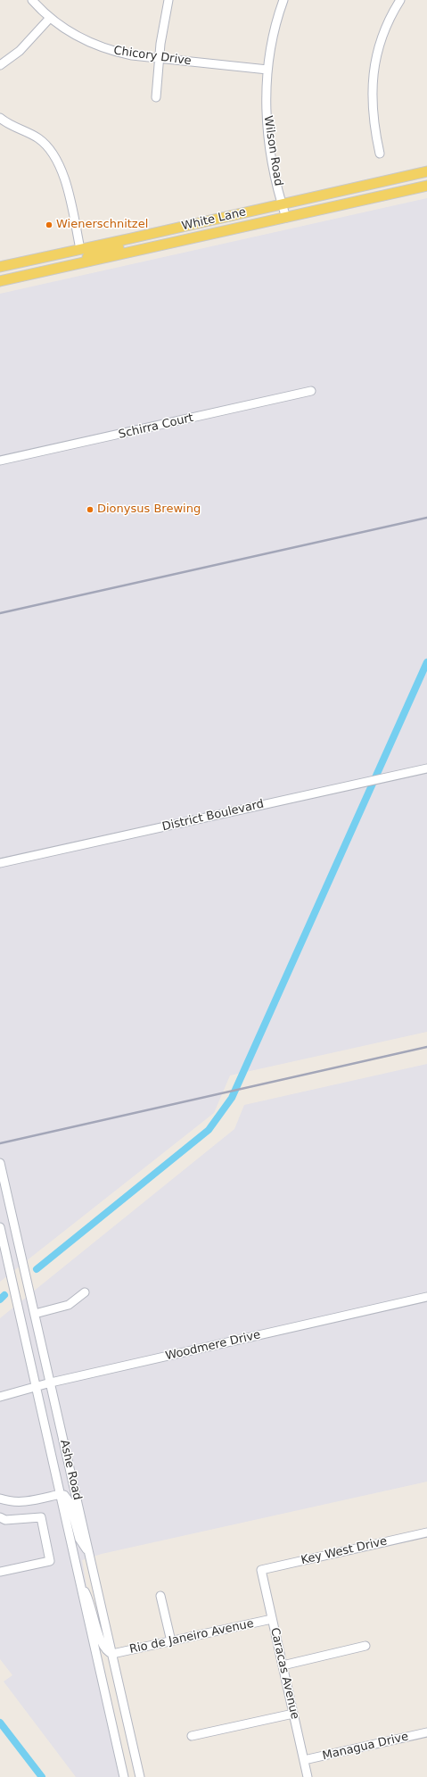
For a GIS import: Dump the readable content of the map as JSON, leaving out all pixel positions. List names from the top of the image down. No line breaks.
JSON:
{"streets":{"main road":["White Lane"],"street":["Chicory Drive","Wilson Road","Schirra Court","District Boulevard","Woodmere Drive","Ashe Road","Key West Drive","Rio de Janeiro Avenue","Caracas Avenue","Managua Drive"]},"crossings":[["Chicory Drive","Wilson Road"],["Wilson Road","White Lane"],["Woodmere Drive","Ashe Road"],["Ashe Road","Rio de Janeiro Avenue"],["Key West Drive","Caracas Avenue"],["Rio de Janeiro Avenue","Caracas Avenue"],["Caracas Avenue","Managua Drive"]],"places":["Wienerschnitzel","Dionysus Brewing"]}
